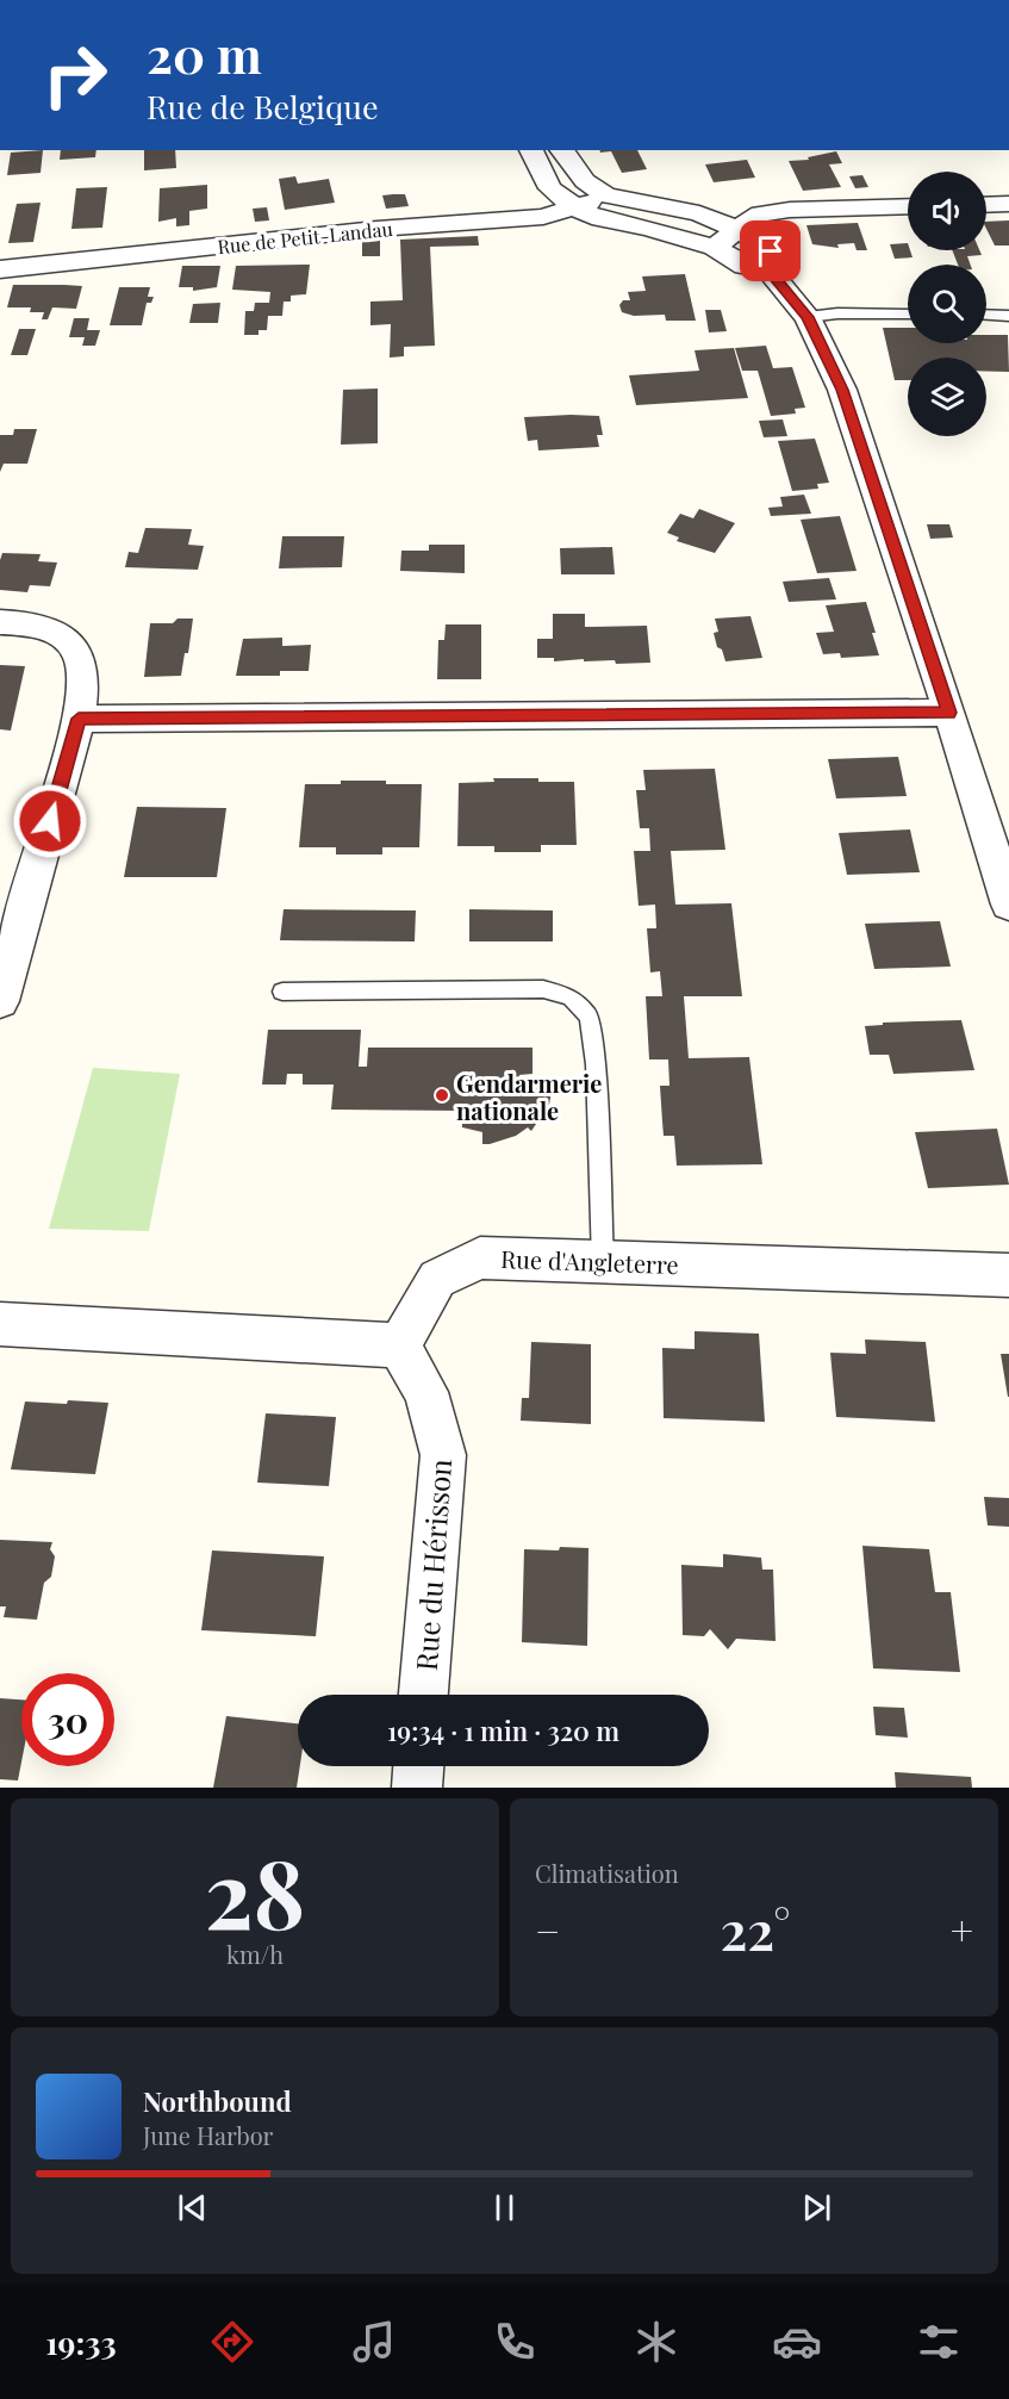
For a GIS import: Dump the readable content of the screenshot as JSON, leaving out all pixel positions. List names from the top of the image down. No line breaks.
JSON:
{"streets":{"street":["Rue de Petit-Landau","Rue d'Angleterre","Rue du Hérisson"]},"crossings":[["Rue d'Angleterre","Rue du Hérisson"]],"places":["Gendarmerie nationale"],"page":{"turn":["20 m","Rue de Belgique"],"limit":"30","trip":"19:34 · 1 min · 320 m","tile":[["28","km/h"],"Climatisation"],"heat":["−","22°","+"],"song":["Northbound","June Harbor"],"tabs":"19:33"}}
